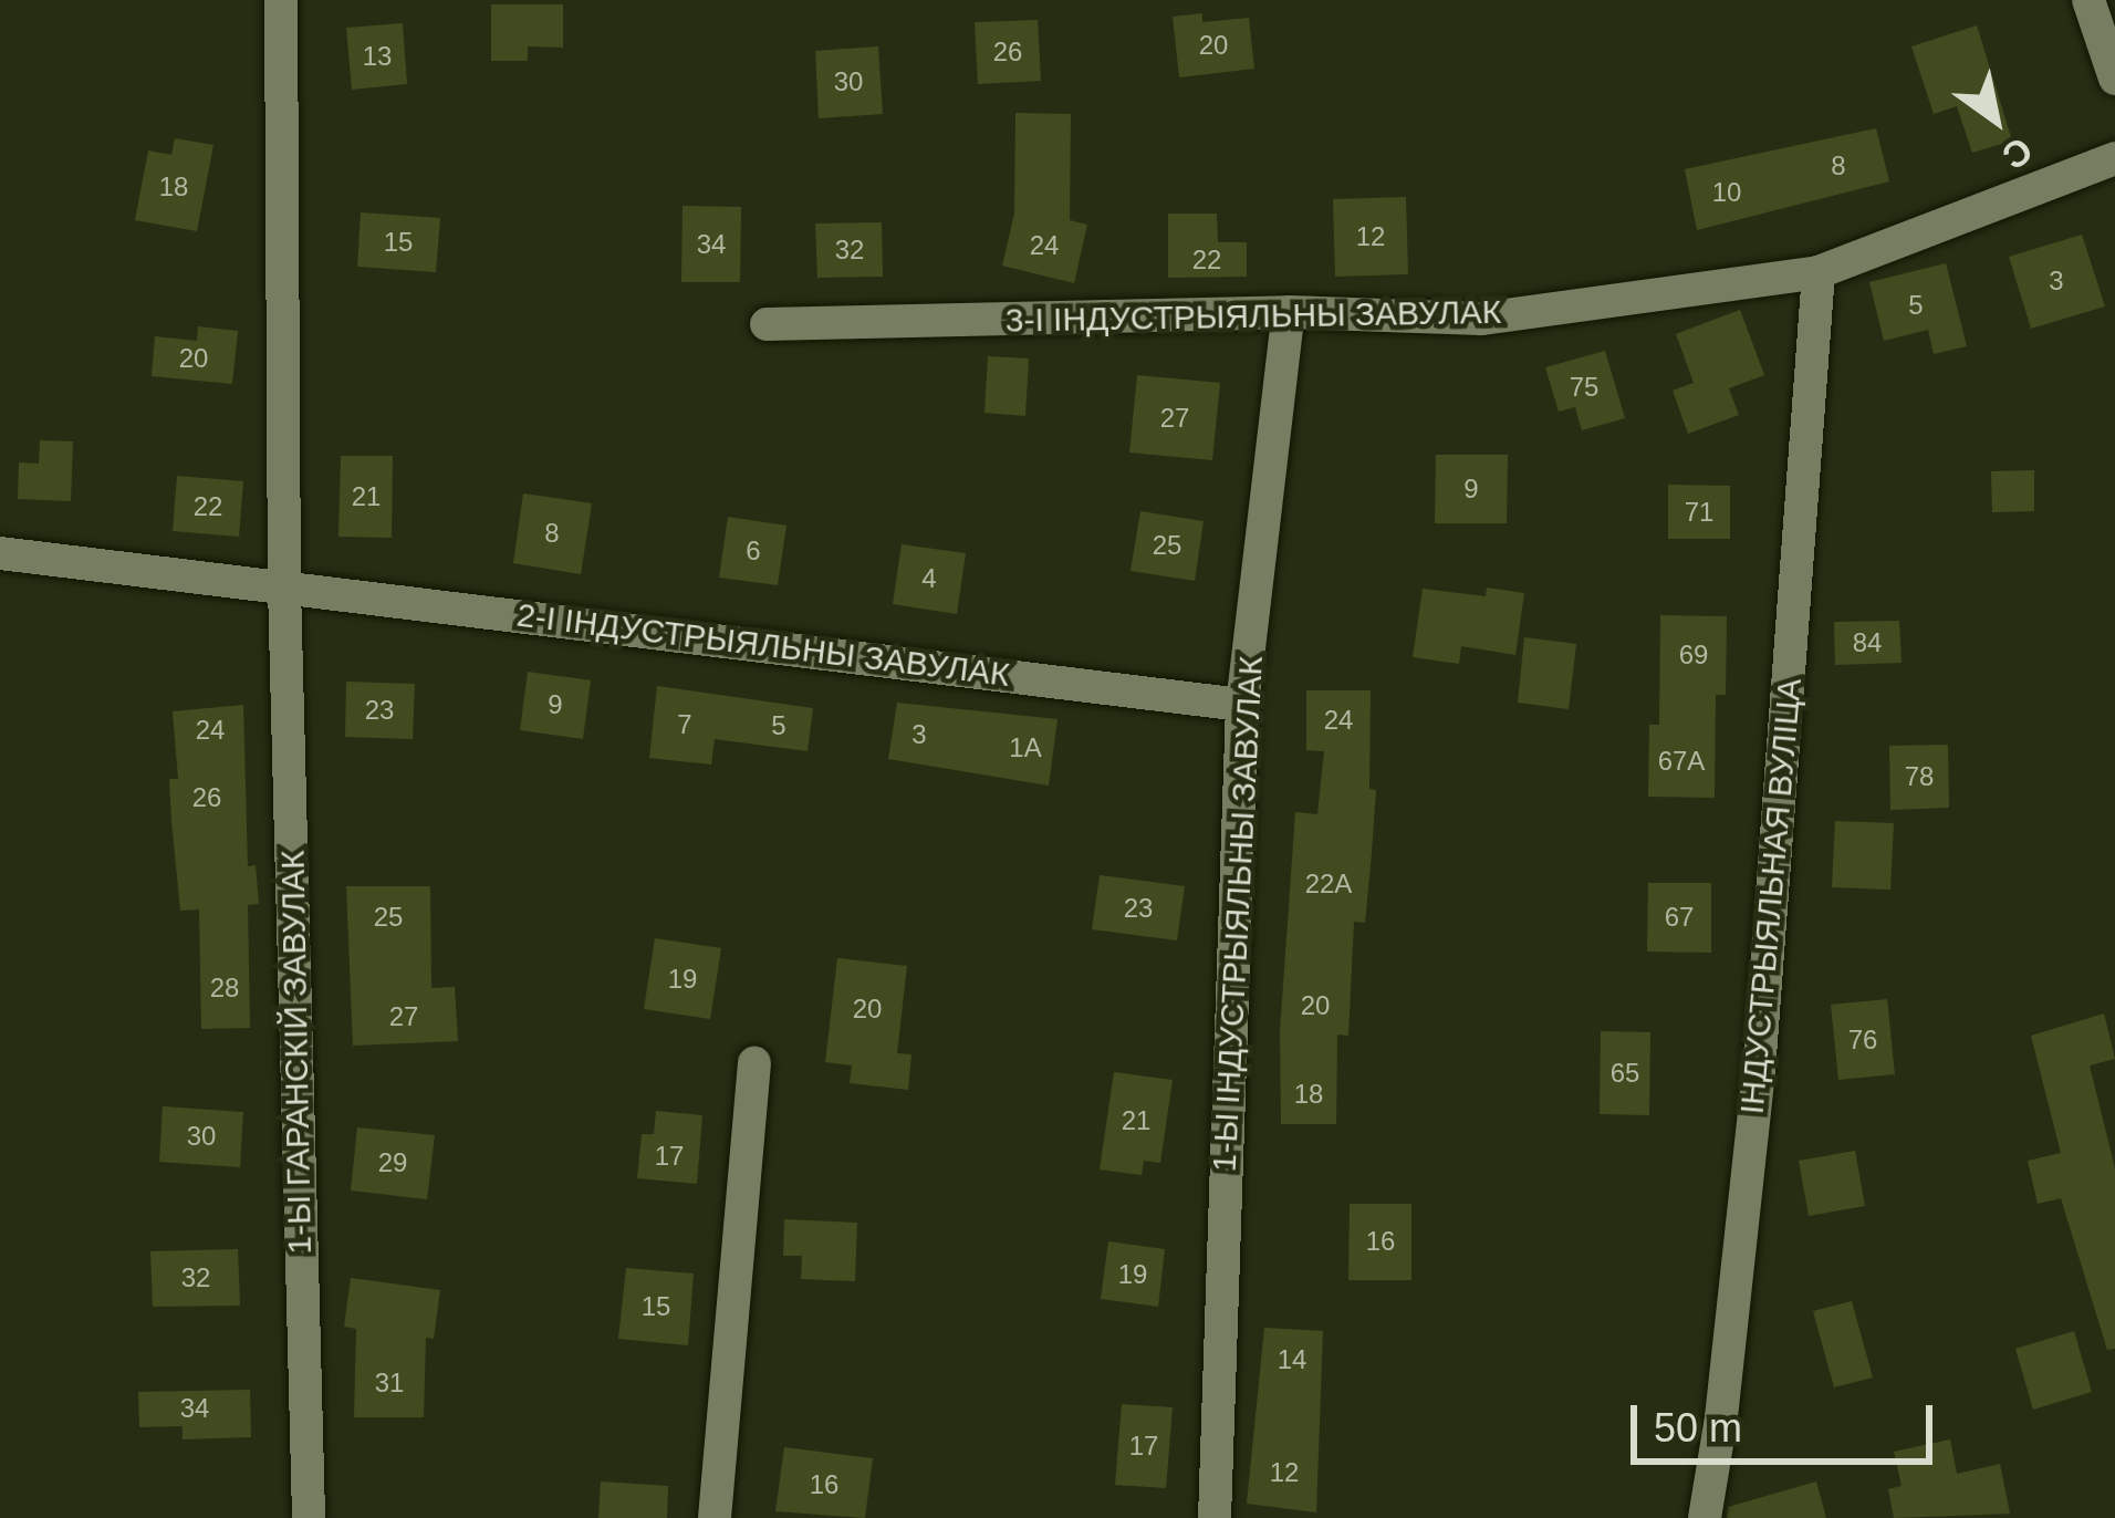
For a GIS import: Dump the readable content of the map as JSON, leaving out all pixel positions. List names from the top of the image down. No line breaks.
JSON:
{"streets":{"street":["3-І ІНДУСТРЫЯЛЬНЫ ЗАВУЛАК","2-І ІНДУСТРЫЯЛЬНЫ ЗАВУЛАК","ІНДУСТРЫЯЛЬНАЯ ВУЛІЦА","1-Ы ІНДУСТРЫЯЛЬНЫ ЗАВУЛАК","1-Ы ГАРАНСКІЙ ЗАВУЛАК"]},"crossings":[["3-І ІНДУСТРЫЯЛЬНЫ ЗАВУЛАК","ІНДУСТРЫЯЛЬНАЯ ВУЛІЦА"],["3-І ІНДУСТРЫЯЛЬНЫ ЗАВУЛАК","1-Ы ІНДУСТРЫЯЛЬНЫ ЗАВУЛАК"],["2-І ІНДУСТРЫЯЛЬНЫ ЗАВУЛАК","1-Ы ІНДУСТРЫЯЛЬНЫ ЗАВУЛАК"],["2-І ІНДУСТРЫЯЛЬНЫ ЗАВУЛАК","1-Ы ГАРАНСКІЙ ЗАВУЛАК"]],"house_numbers":["20","26","13","30","8","18","10","12","15","34","24","32","22","3","5","20","75","27","9","21","22","71","8","25","6","4","84","69","9","23","24","7","5","24","3","1А","67А","78","26","22А","23","25","67","19","28","20","20","27","76","65","18","21","30","17","29","16","19","32","15","14","31","34","17","12","16"],"scale_bar":"50 m","north":"bottom right"}
